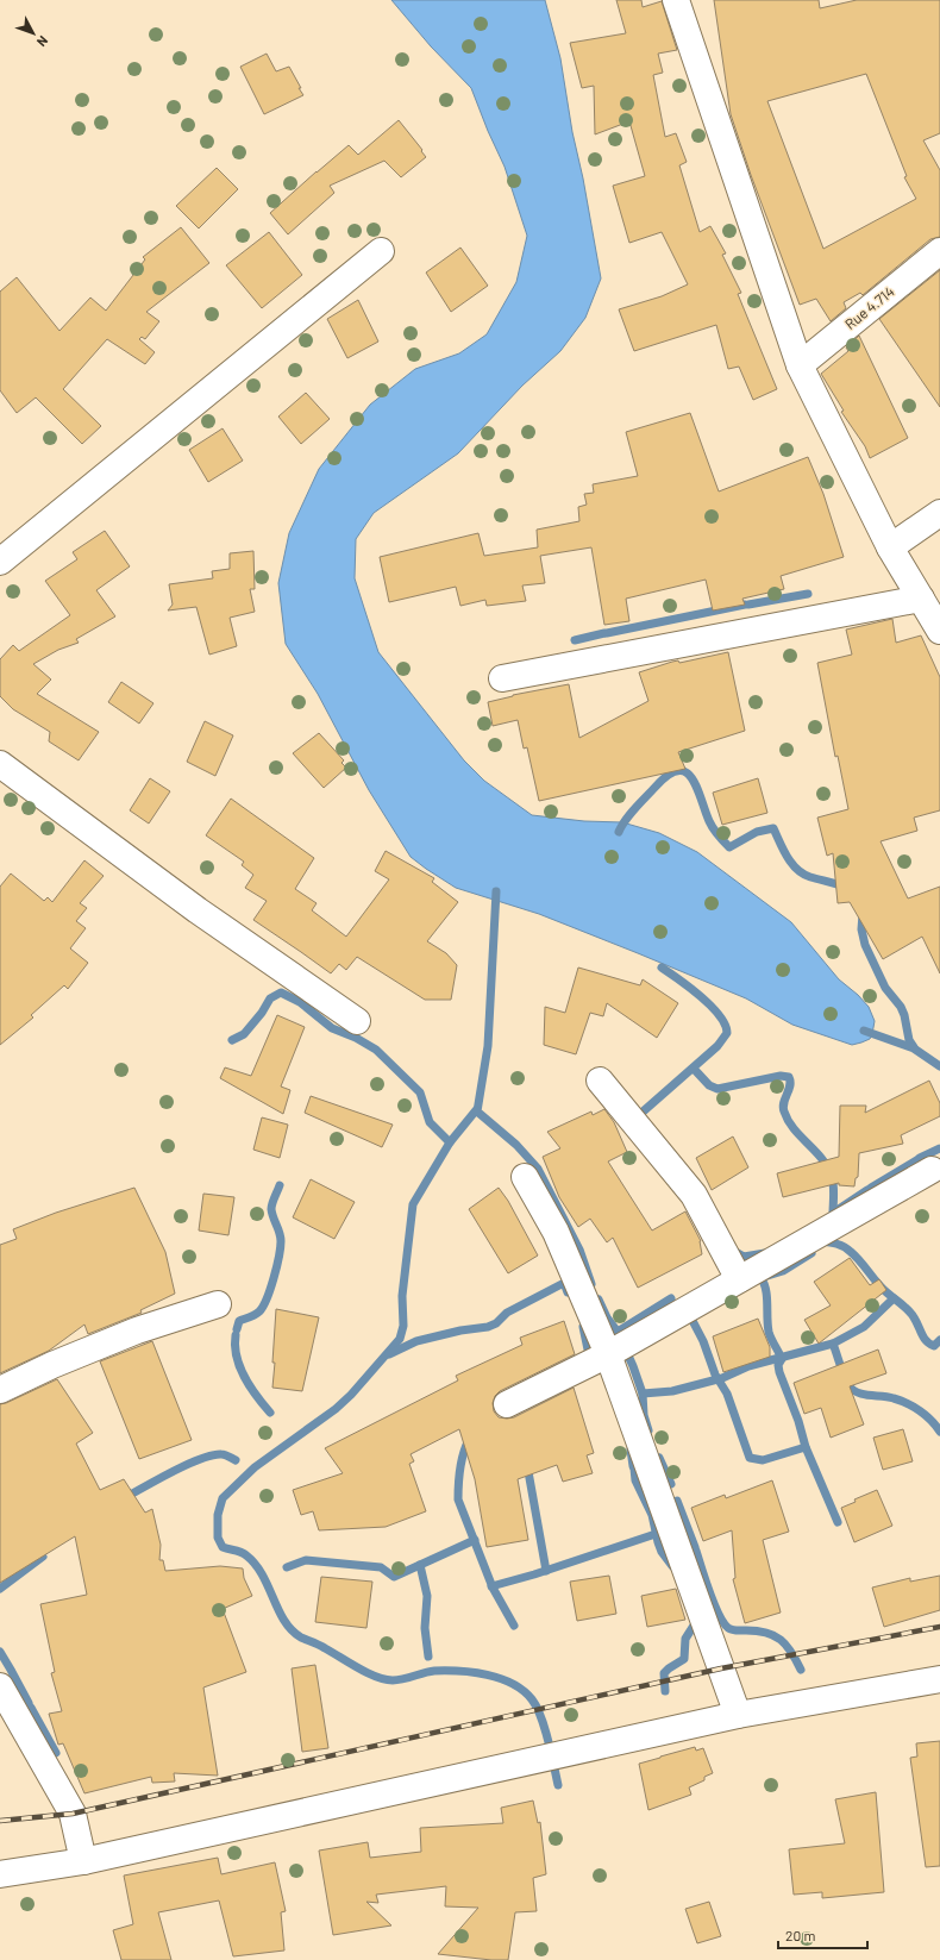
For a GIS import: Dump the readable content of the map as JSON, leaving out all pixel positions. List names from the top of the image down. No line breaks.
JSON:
{"streets":{"street":["Rue 4.714"]},"scale_bar":"20 m","north":"bottom right"}
